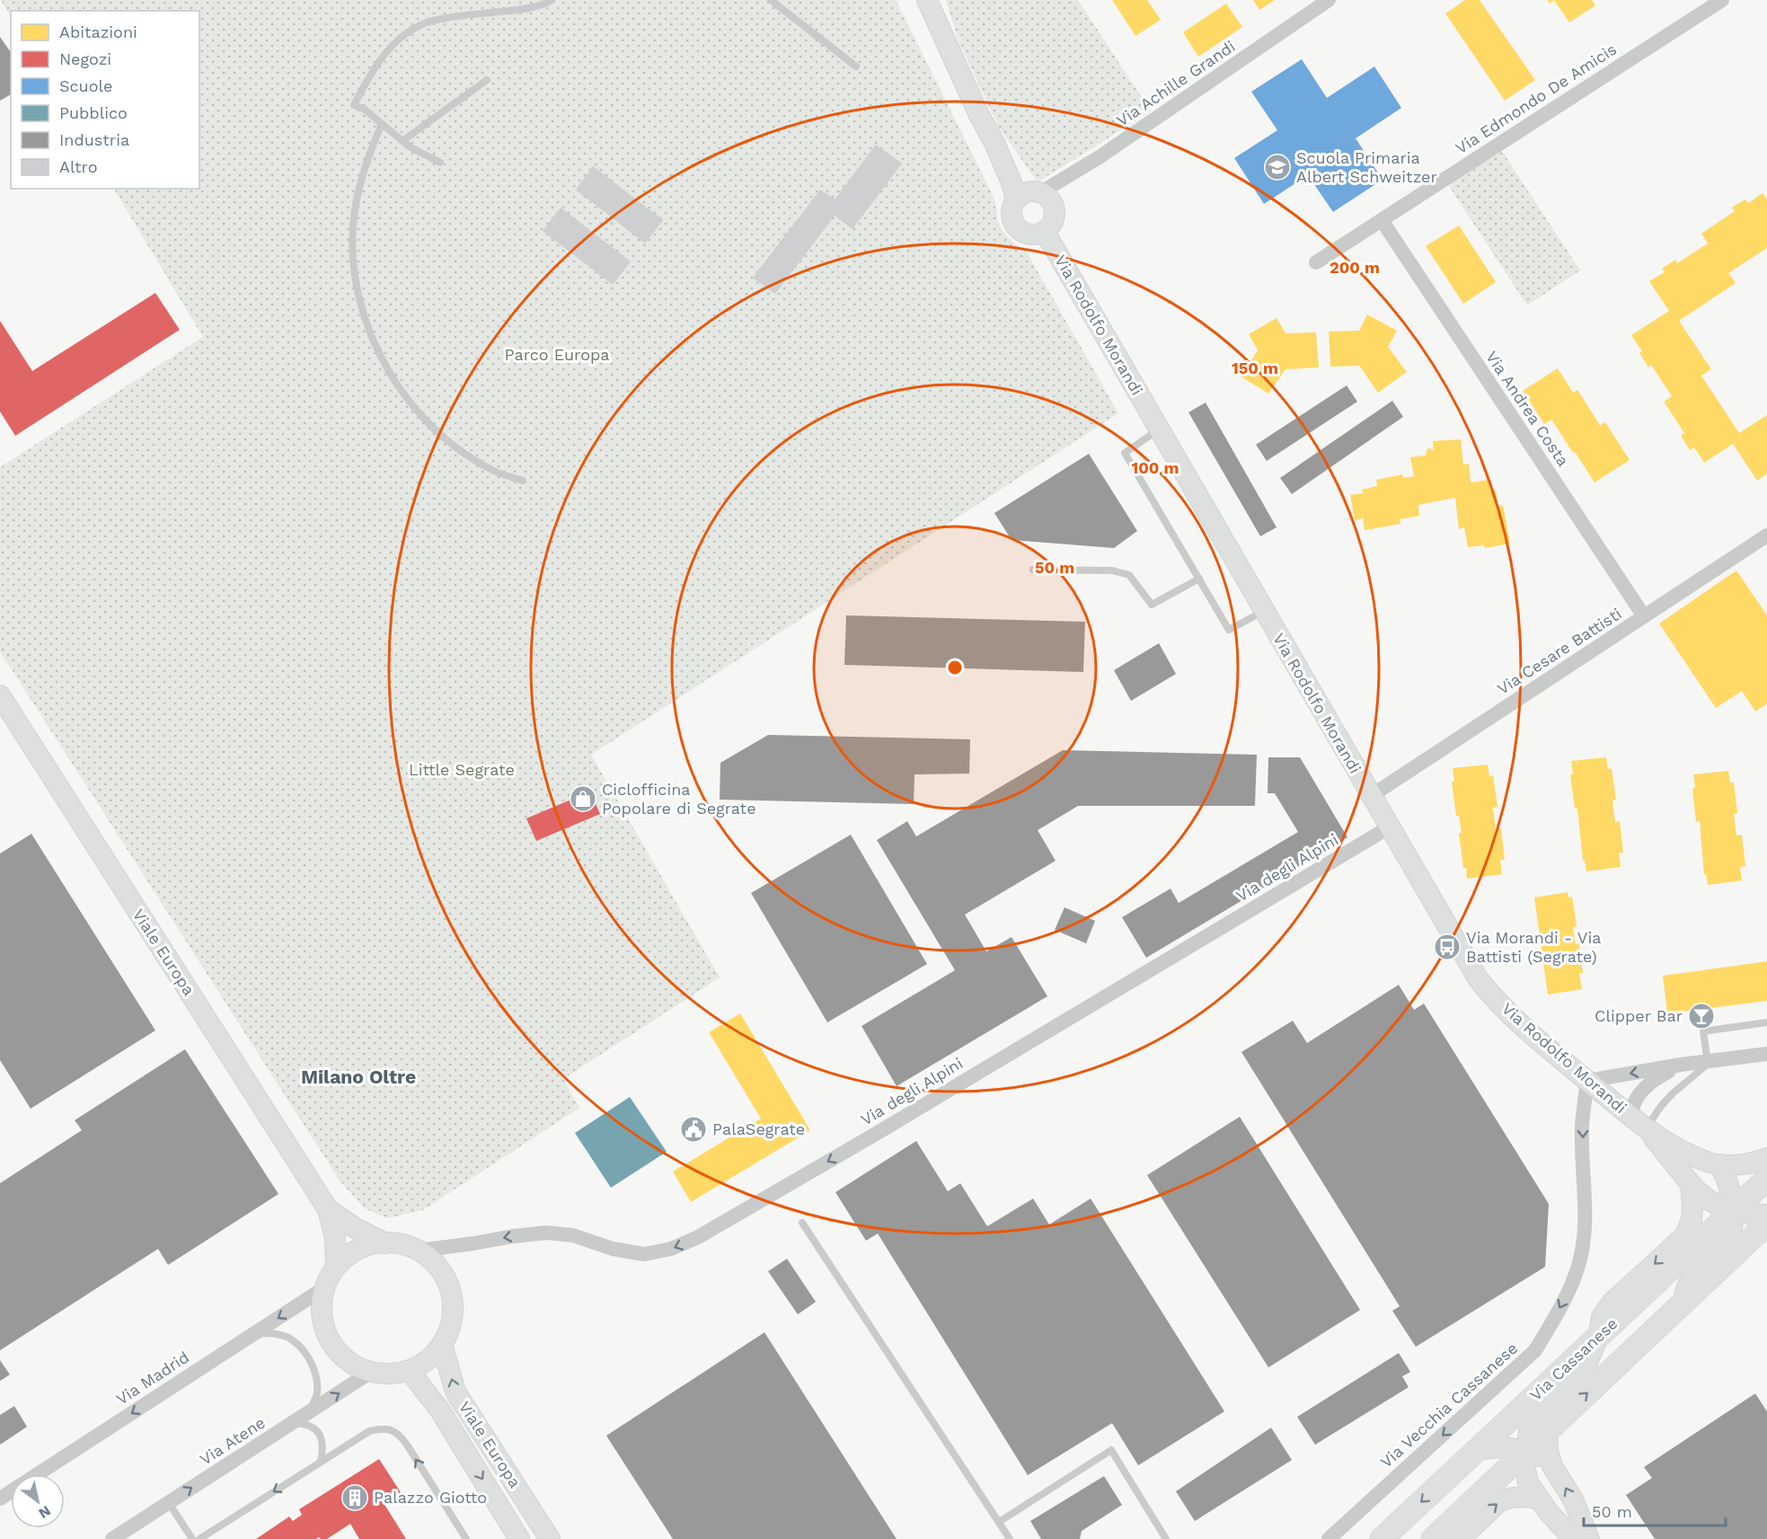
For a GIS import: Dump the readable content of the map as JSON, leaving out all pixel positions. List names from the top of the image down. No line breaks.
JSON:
{"streets":{"main road":["Via Cassanese"],"street":["Via Achille Grandi","Via Edmondo De Amicis","Via Rodolfo Morandi","Via Andrea Costa","Via Cesare Battisti","Via degli Alpini","Viale Europa","Via Madrid","Via Vecchia Cassanese","Via Atene"]},"crossings":[["Via Achille Grandi","Via Rodolfo Morandi"],["Via Edmondo De Amicis","Via Andrea Costa"],["Via Rodolfo Morandi","Via Cesare Battisti"],["Via Rodolfo Morandi","Via degli Alpini"],["Via Rodolfo Morandi","Via Cassanese"],["Via Rodolfo Morandi","Via Vecchia Cassanese"],["Via Andrea Costa","Via Cesare Battisti"],["Via degli Alpini","Viale Europa"],["Via degli Alpini","Via Madrid"],["Via degli Alpini","Via Atene"],["Viale Europa","Via Madrid"],["Viale Europa","Via Atene"],["Via Madrid","Via Atene"]],"one_way":["Via degli Alpini","Via Madrid","Via Atene"],"districts":["Milano Oltre"],"parks":["Parco Europa","Little Segrate"],"places":{"school or university":["Scuola Primaria Albert Schweitzer"],"shop":["Ciclofficina Popolare di Segrate"],"bus stop":["Via Morandi - Via Battisti (Segrate)"],"bar":["Clipper Bar"],"public building":["PalaSegrate"],"building":["Palazzo Giotto"]},"legend":["Abitazioni","Negozi","Scuole","Pubblico","Industria","Altro"],"scale_bar":"50 m","north":"bottom right","rings":["200 m","150 m","100 m","50 m"]}
